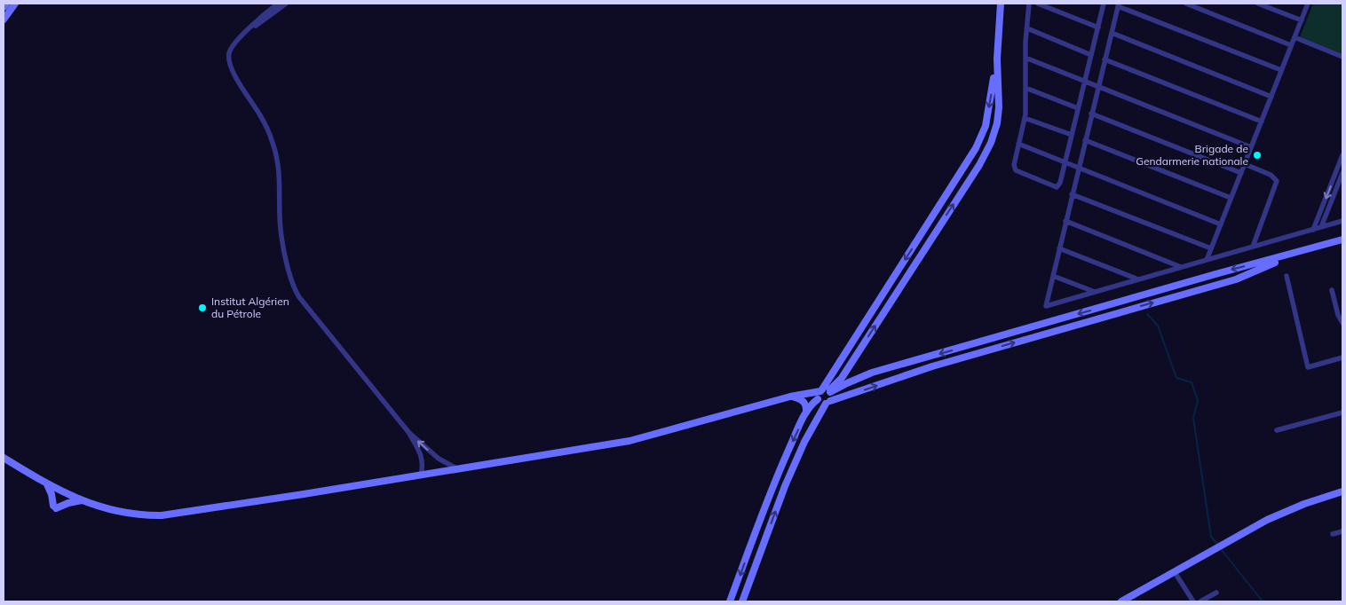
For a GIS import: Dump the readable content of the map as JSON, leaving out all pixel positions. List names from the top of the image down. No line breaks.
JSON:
{"places":["Brigade de Gendarmerie nationale","Institut Algérien du Pétrole"]}
